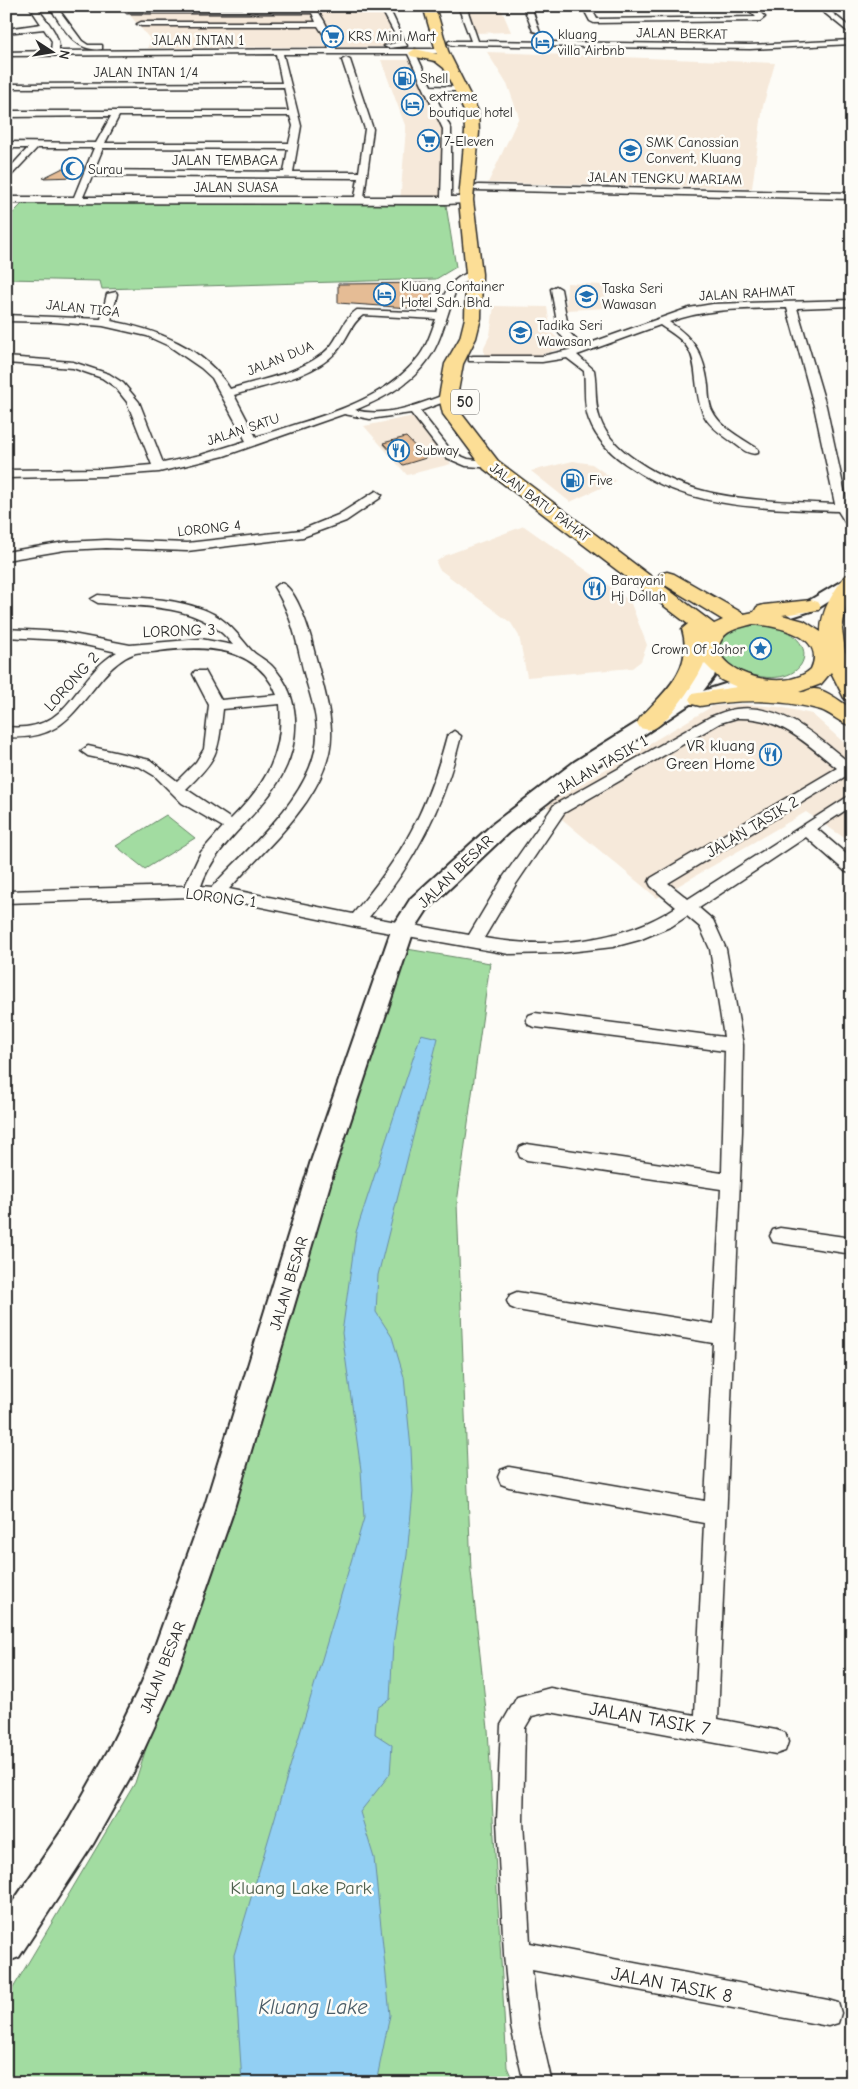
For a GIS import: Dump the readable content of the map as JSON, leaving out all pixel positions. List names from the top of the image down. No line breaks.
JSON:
{"streets":{"highway":["50","JALAN BATU PAHAT"],"main road":["JALAN BESAR"],"street":["JALAN BERKAT","JALAN INTAN 1","JALAN INTAN 1/4","JALAN TEMBAGA","JALAN TENGKU MARIAM","JALAN SUASA","JALAN RAHMAT","JALAN TIGA","JALAN DUA","JALAN SATU","LORONG 4","LORONG 3","LORONG 2","JALAN TASIK 1","JALAN TASIK 2","LORONG 1","JALAN TASIK 7","JALAN TASIK 8"]},"crossings":[["JALAN BERKAT","JALAN BATU PAHAT"],["JALAN INTAN 1","JALAN BATU PAHAT"],["JALAN TENGKU MARIAM","JALAN SUASA"],["JALAN TENGKU MARIAM","JALAN BATU PAHAT"],["JALAN SUASA","JALAN BATU PAHAT"],["JALAN RAHMAT","JALAN BATU PAHAT"],["JALAN TIGA","JALAN DUA"],["JALAN TIGA","JALAN SATU"],["JALAN DUA","JALAN SATU"],["JALAN SATU","JALAN BATU PAHAT"],["JALAN BATU PAHAT","JALAN BESAR"],["LORONG 3","LORONG 2"],["LORONG 3","LORONG 1"],["JALAN TASIK 1","JALAN TASIK 2"],["JALAN TASIK 1","LORONG 1"],["JALAN TASIK 2","LORONG 1"],["JALAN BESAR","LORONG 1"],["JALAN TASIK 7","JALAN TASIK 8"]],"water":["Kluang Lake"],"parks":["Kluang Lake Park"],"places":{"supermarket":["KRS Mini Mart","7-Eleven"],"hotel":["kluang villa Airbnb","extreme boutique hotel","Kluang Container Hotel Sdn. Bhd."],"fuel station":["Shell","Five"],"school or university":["SMK Canossian Convent, Kluang","Taska Seri Wawasan","Tadika Seri Wawasan"],"mosque":["Surau"],"restaurant":["Subway","Barayani Hj Dollah","VR kluang Green Home"],"place":["Crown Of Johor"]},"north":"right"}
